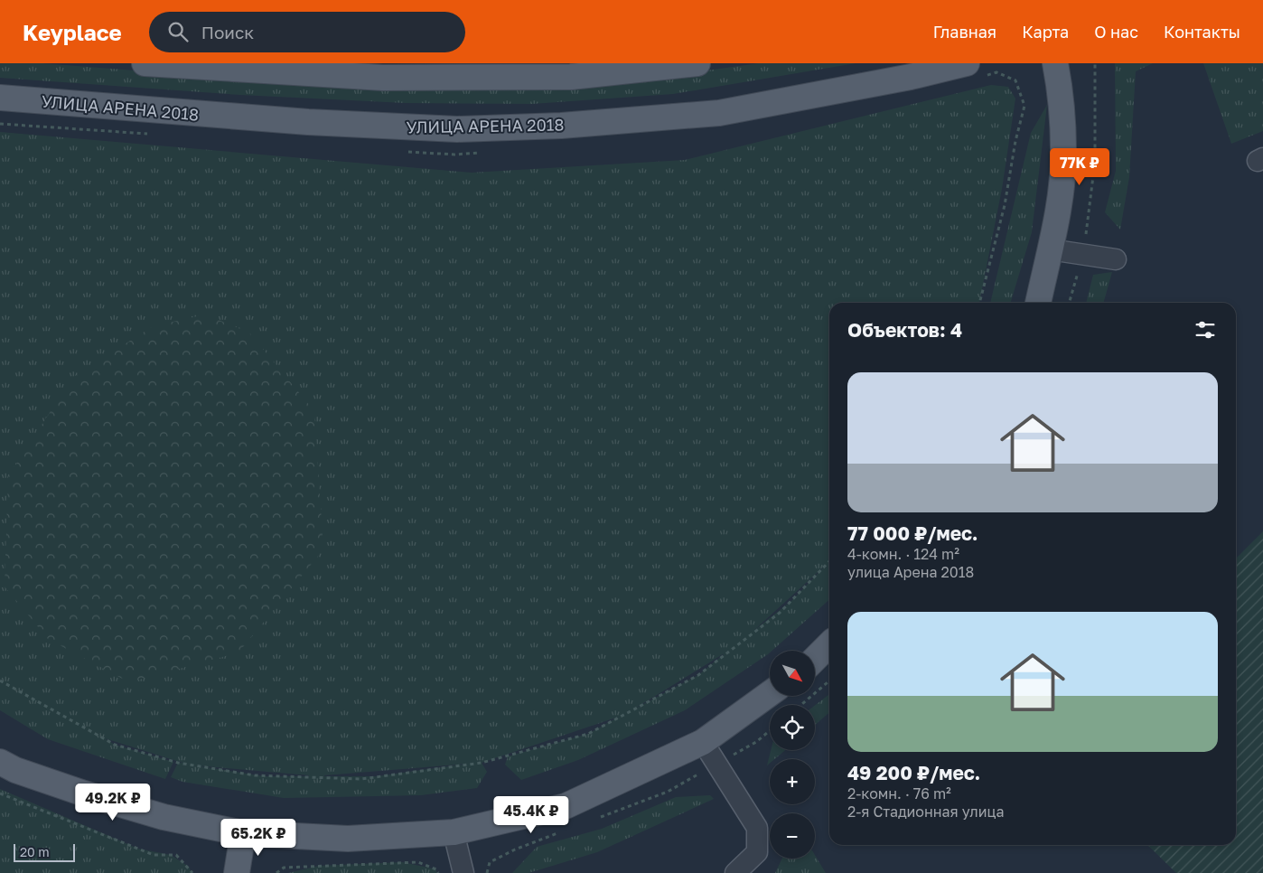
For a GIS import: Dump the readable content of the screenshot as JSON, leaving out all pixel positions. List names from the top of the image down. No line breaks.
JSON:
{"streets":{"main road":["УЛИЦА АРЕНА 2018"]},"scale_bar":"20 m","north":"bottom right","page":{"header":"Keyplace","search":"Поиск","nav":["Главная","Карта","О нас","Контакты"],"price":["77K ₽","49.2K ₽","45.4K ₽","65.2K ₽"],"heading":"Объектов: 4","list":[{"name":"77 000 ₽/мес.","note":"4-комн. · 124 m² · улица Арена 2018"},{"name":"49 200 ₽/мес.","note":"2-комн. · 76 m² · 2-я Стадионная улица"}],"map_buttons":["+","−"],"scale":"20 m"}}
